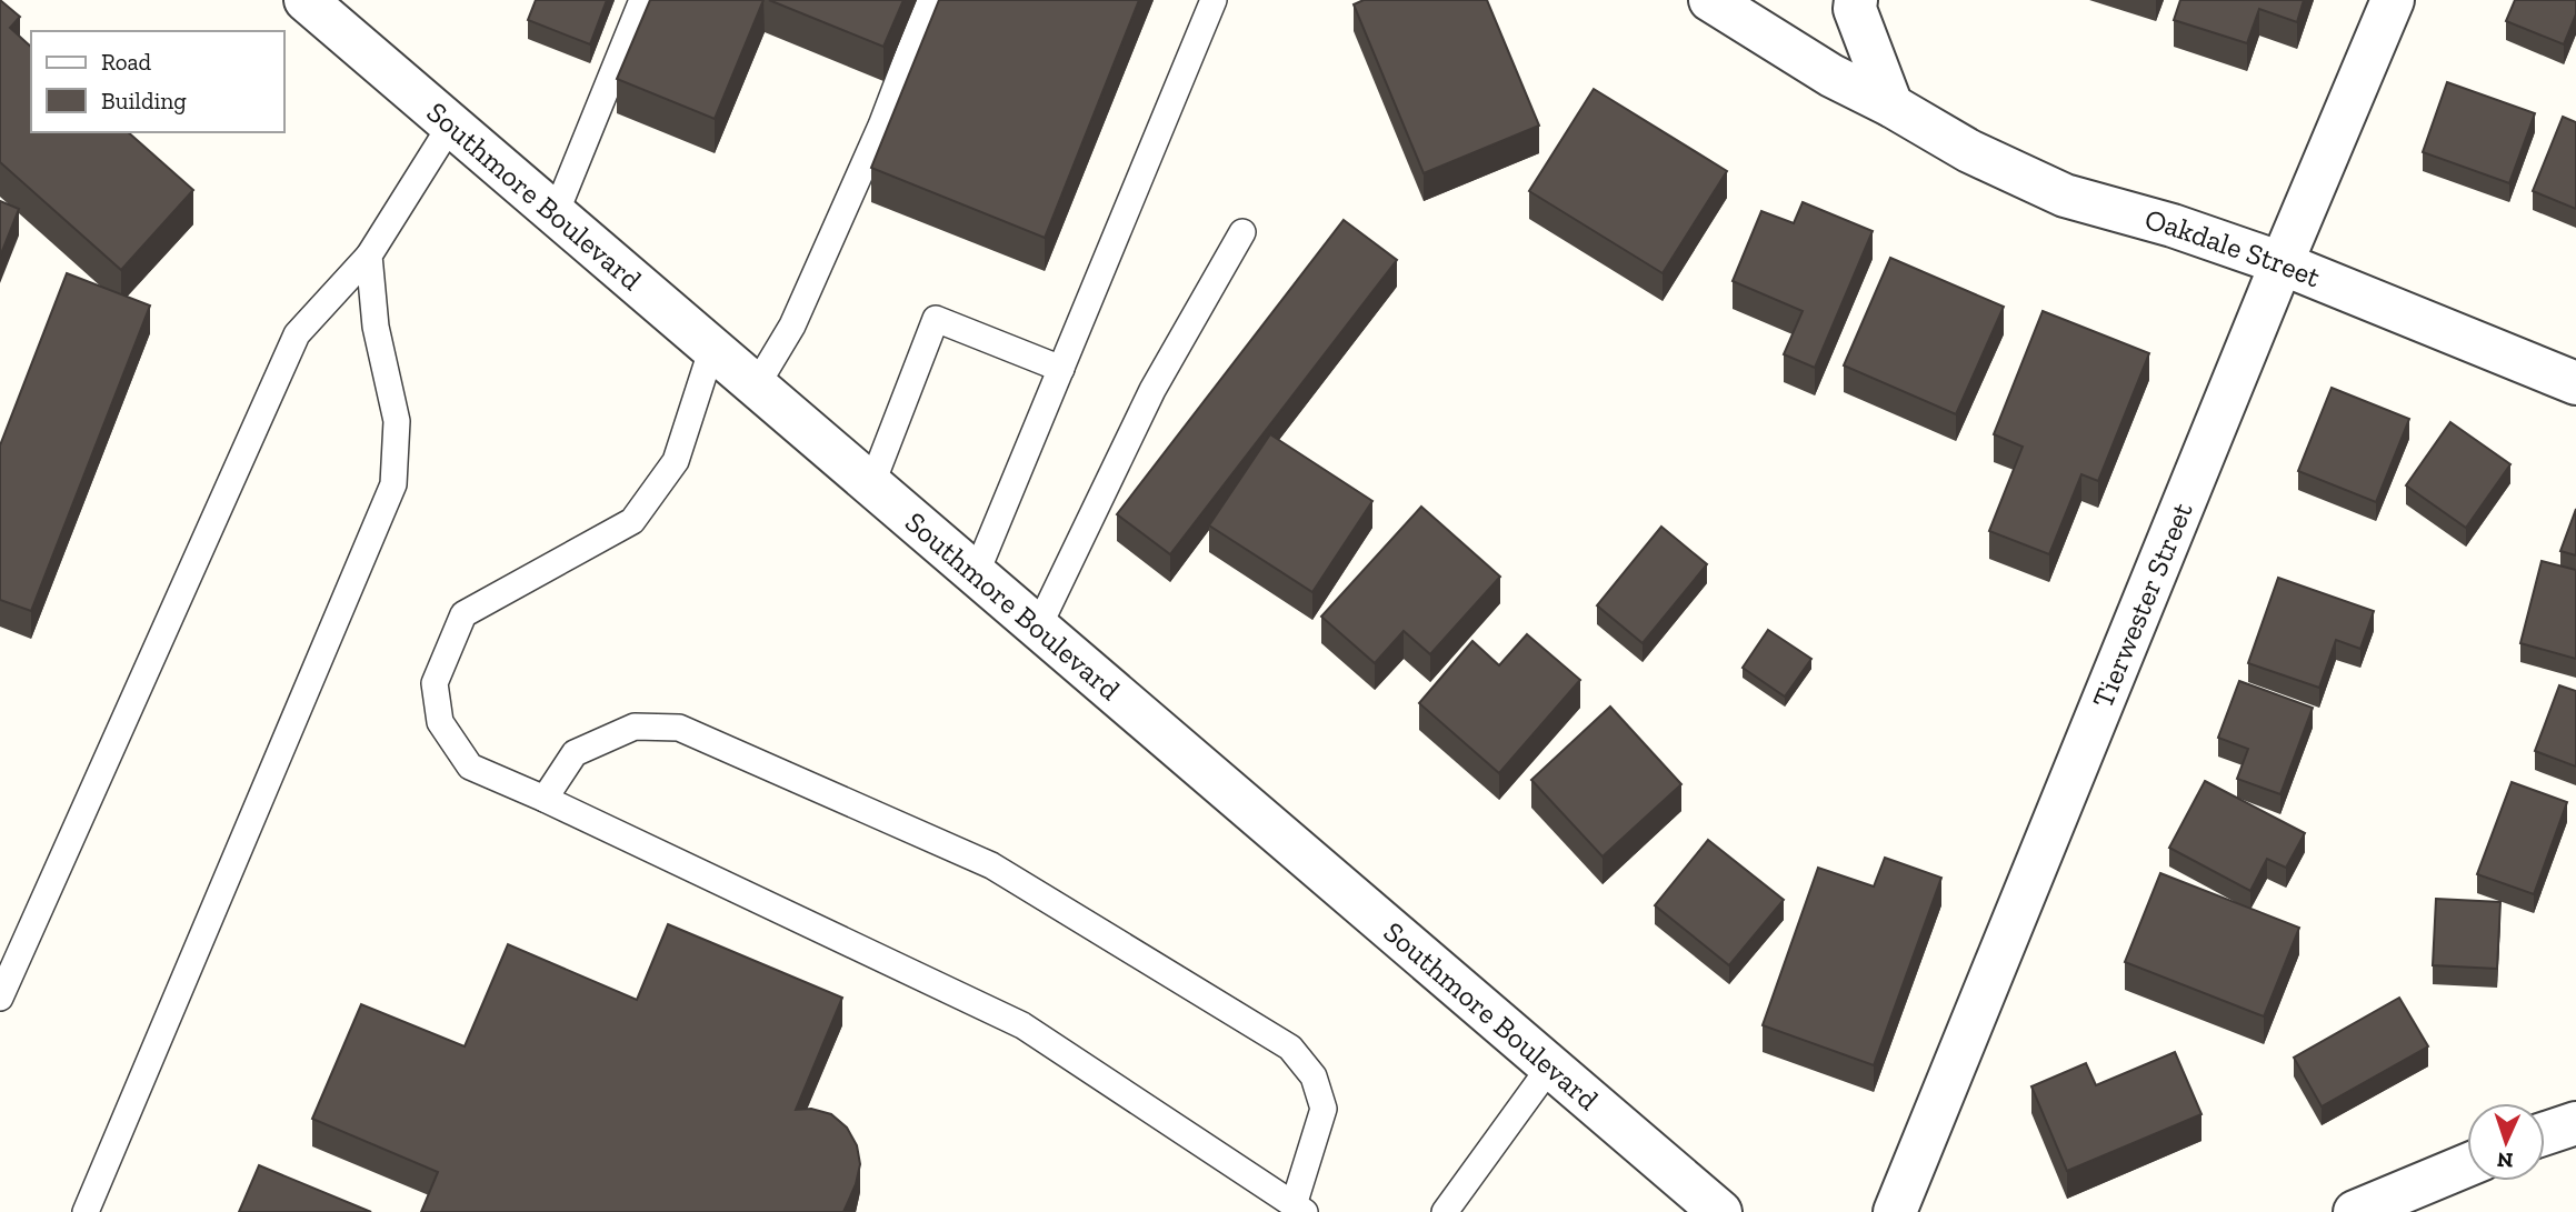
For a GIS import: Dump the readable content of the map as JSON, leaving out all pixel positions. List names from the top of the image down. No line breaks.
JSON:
{"streets":{"street":["Southmore Boulevard","Oakdale Street","Tierwester Street"]},"crossings":[["Oakdale Street","Tierwester Street"]],"legend":["Road","Building"],"north":"bottom"}
